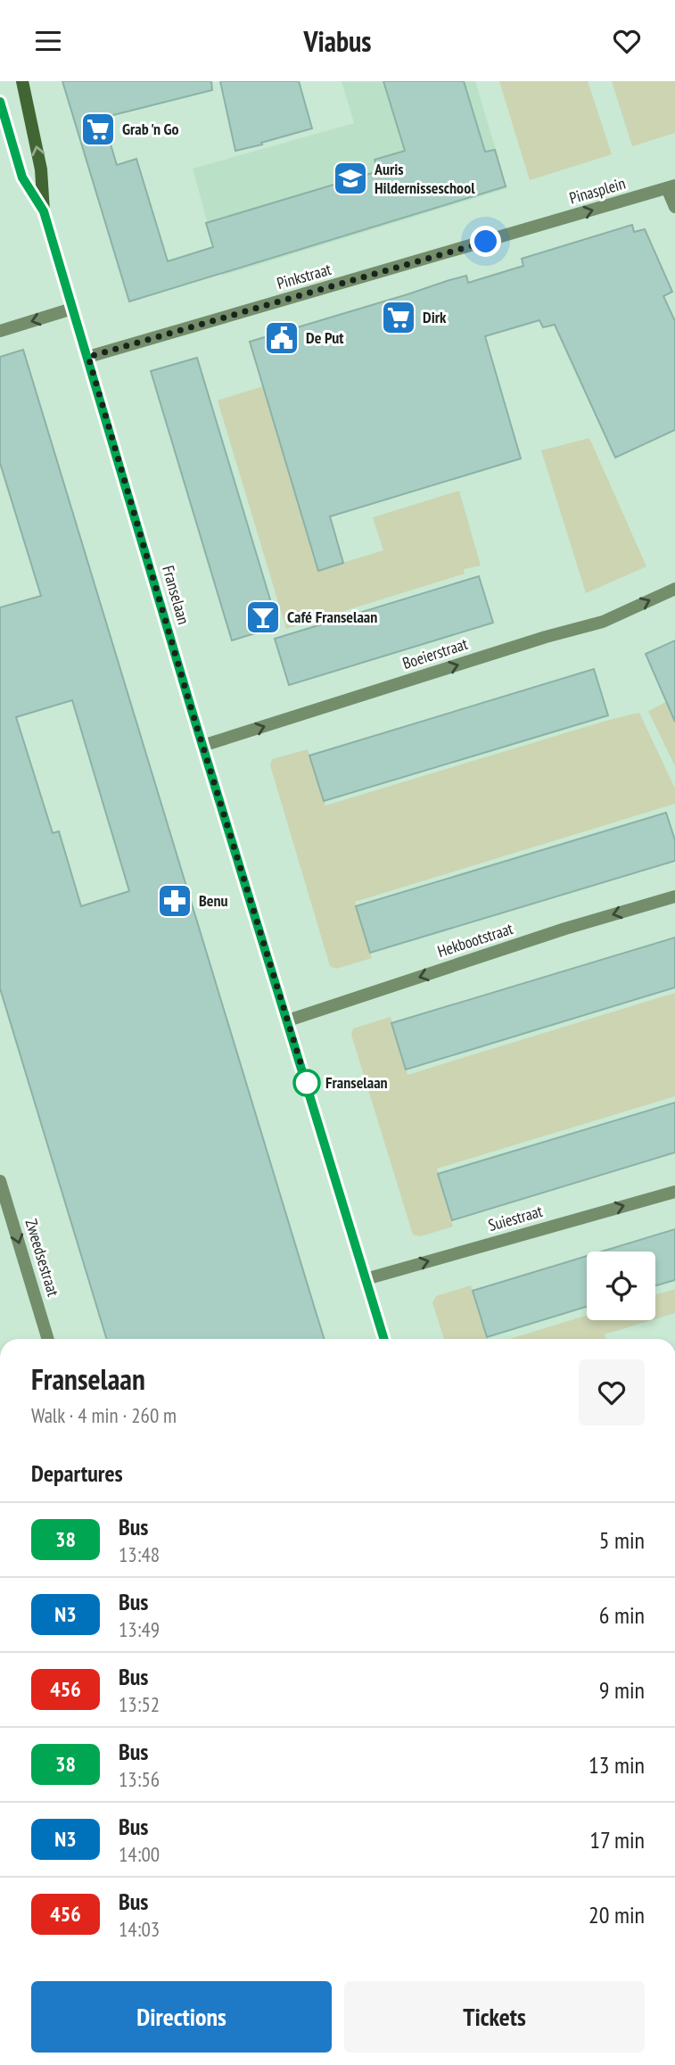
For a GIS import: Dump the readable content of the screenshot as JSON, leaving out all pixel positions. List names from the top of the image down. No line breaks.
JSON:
{"streets":{"street":["Pinasplein","Pinkstraat","Franselaan","Boeierstraat","Hekbootstraat","Suiestraat","Zweedsestraat"]},"crossings":[["Pinasplein","Pinkstraat"],["Pinkstraat","Franselaan"],["Franselaan","Boeierstraat"],["Franselaan","Hekbootstraat"],["Franselaan","Suiestraat"]],"one_way":["Pinasplein","Boeierstraat","Hekbootstraat","Suiestraat","Zweedsestraat"],"places":{"supermarket":["Grab 'n Go","Dirk"],"school or university":["Auris Hildernisseschool"],"public building":["De Put"],"bar":["Café Franselaan"],"pharmacy":["Benu"],"other":["Franselaan"]},"lines":["bus line 38"],"page":{"header":"Viabus","heading":[["Franselaan","Walk · 4 min · 260 m"],"Departures"],"list":[{"mark":"38","name":"Bus","note":"13:48","value":"5 min"},{"mark":"N3","name":"Bus","note":"13:49","value":"6 min"},{"mark":"456","name":"Bus","note":"13:52","value":"9 min"},{"mark":"38","name":"Bus","note":"13:56","value":"13 min"},{"mark":"N3","name":"Bus","note":"14:00","value":"17 min"},{"mark":"456","name":"Bus","note":"14:03","value":"20 min"}],"buttons":["Directions","Tickets"]}}
